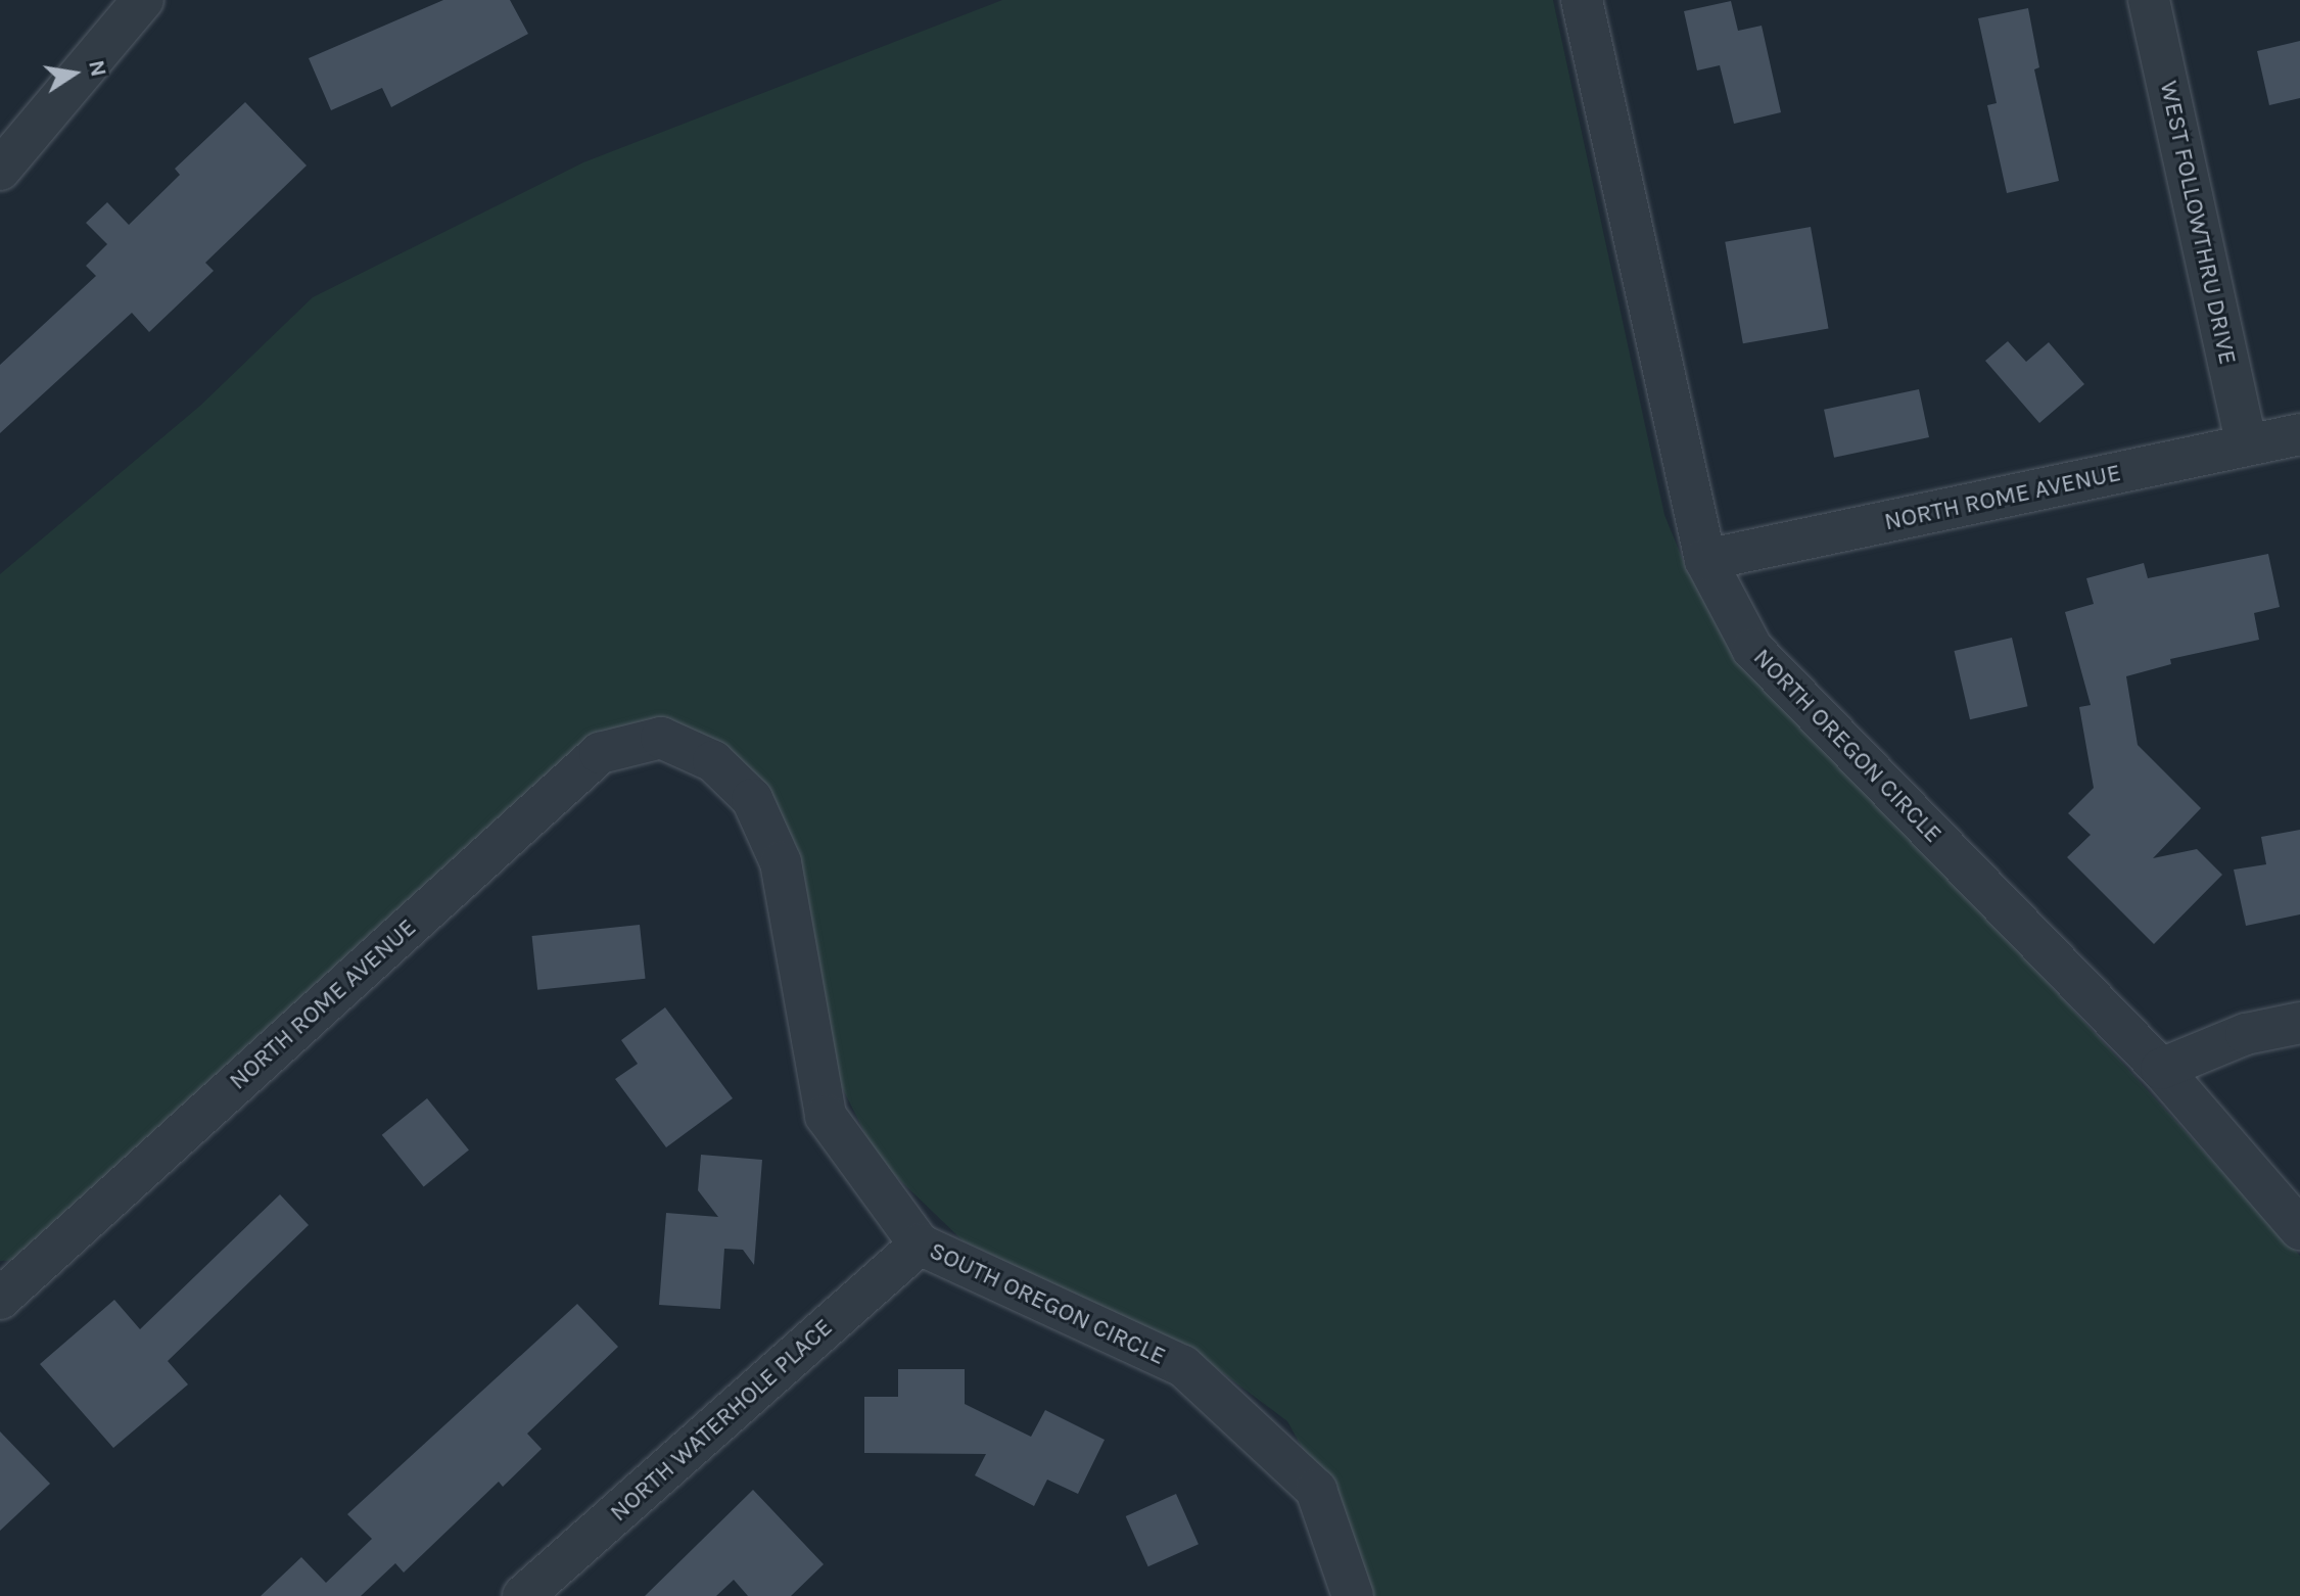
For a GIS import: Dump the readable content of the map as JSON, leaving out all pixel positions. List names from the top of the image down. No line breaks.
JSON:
{"streets":{"street":["WEST FOLLOWTHRU DRIVE","NORTH ROME AVENUE","NORTH OREGON CIRCLE","SOUTH OREGON CIRCLE","NORTH WATERHOLE PLACE"]},"crossings":[["WEST FOLLOWTHRU DRIVE","NORTH ROME AVENUE"],["NORTH ROME AVENUE","NORTH OREGON CIRCLE"],["NORTH ROME AVENUE","SOUTH OREGON CIRCLE"],["SOUTH OREGON CIRCLE","NORTH WATERHOLE PLACE"]],"north":"right"}
